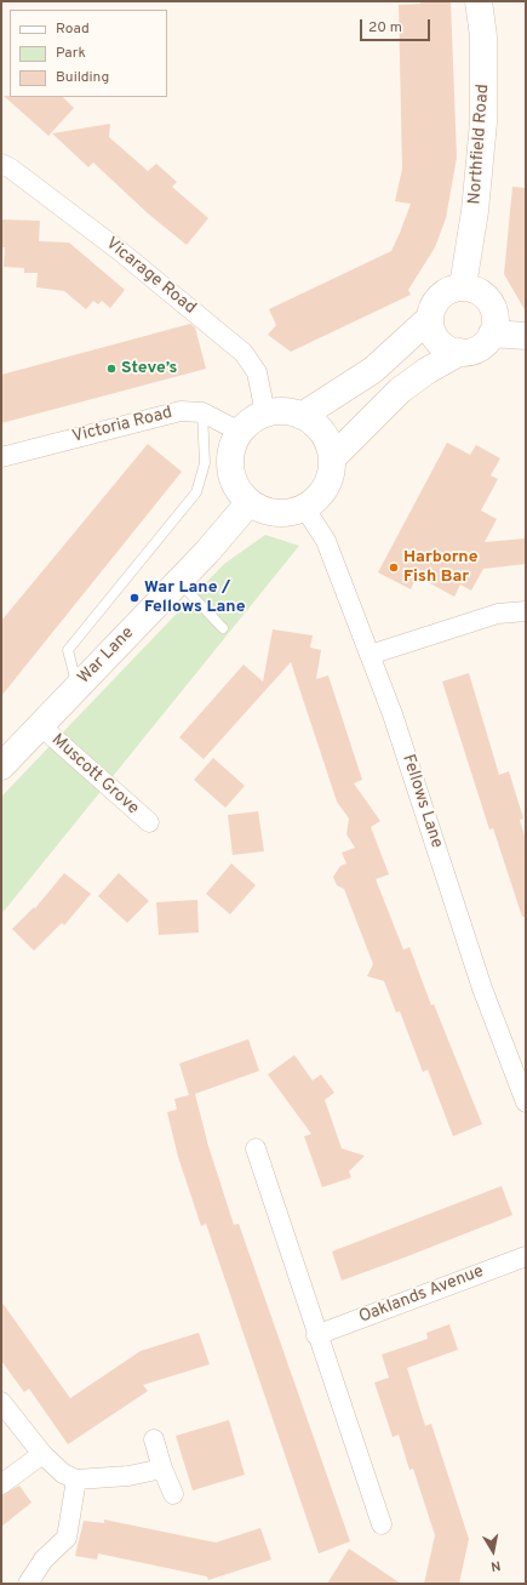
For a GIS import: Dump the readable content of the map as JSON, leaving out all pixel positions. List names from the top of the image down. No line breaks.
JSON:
{"streets":{"street":["Northfield Road","Vicarage Road","Victoria Road","War Lane","Muscott Grove","Fellows Lane","Oaklands Avenue"]},"crossings":[["Vicarage Road","Victoria Road"],["Vicarage Road","War Lane"],["Vicarage Road","Fellows Lane"],["Victoria Road","War Lane"],["Victoria Road","Fellows Lane"],["War Lane","Muscott Grove"],["War Lane","Fellows Lane"]],"places":["Steve’s","Harborne Fish Bar","War Lane / Fellows Lane"],"legend":["Road","Park","Building"],"scale_bar":"20 m","north":"bottom"}
